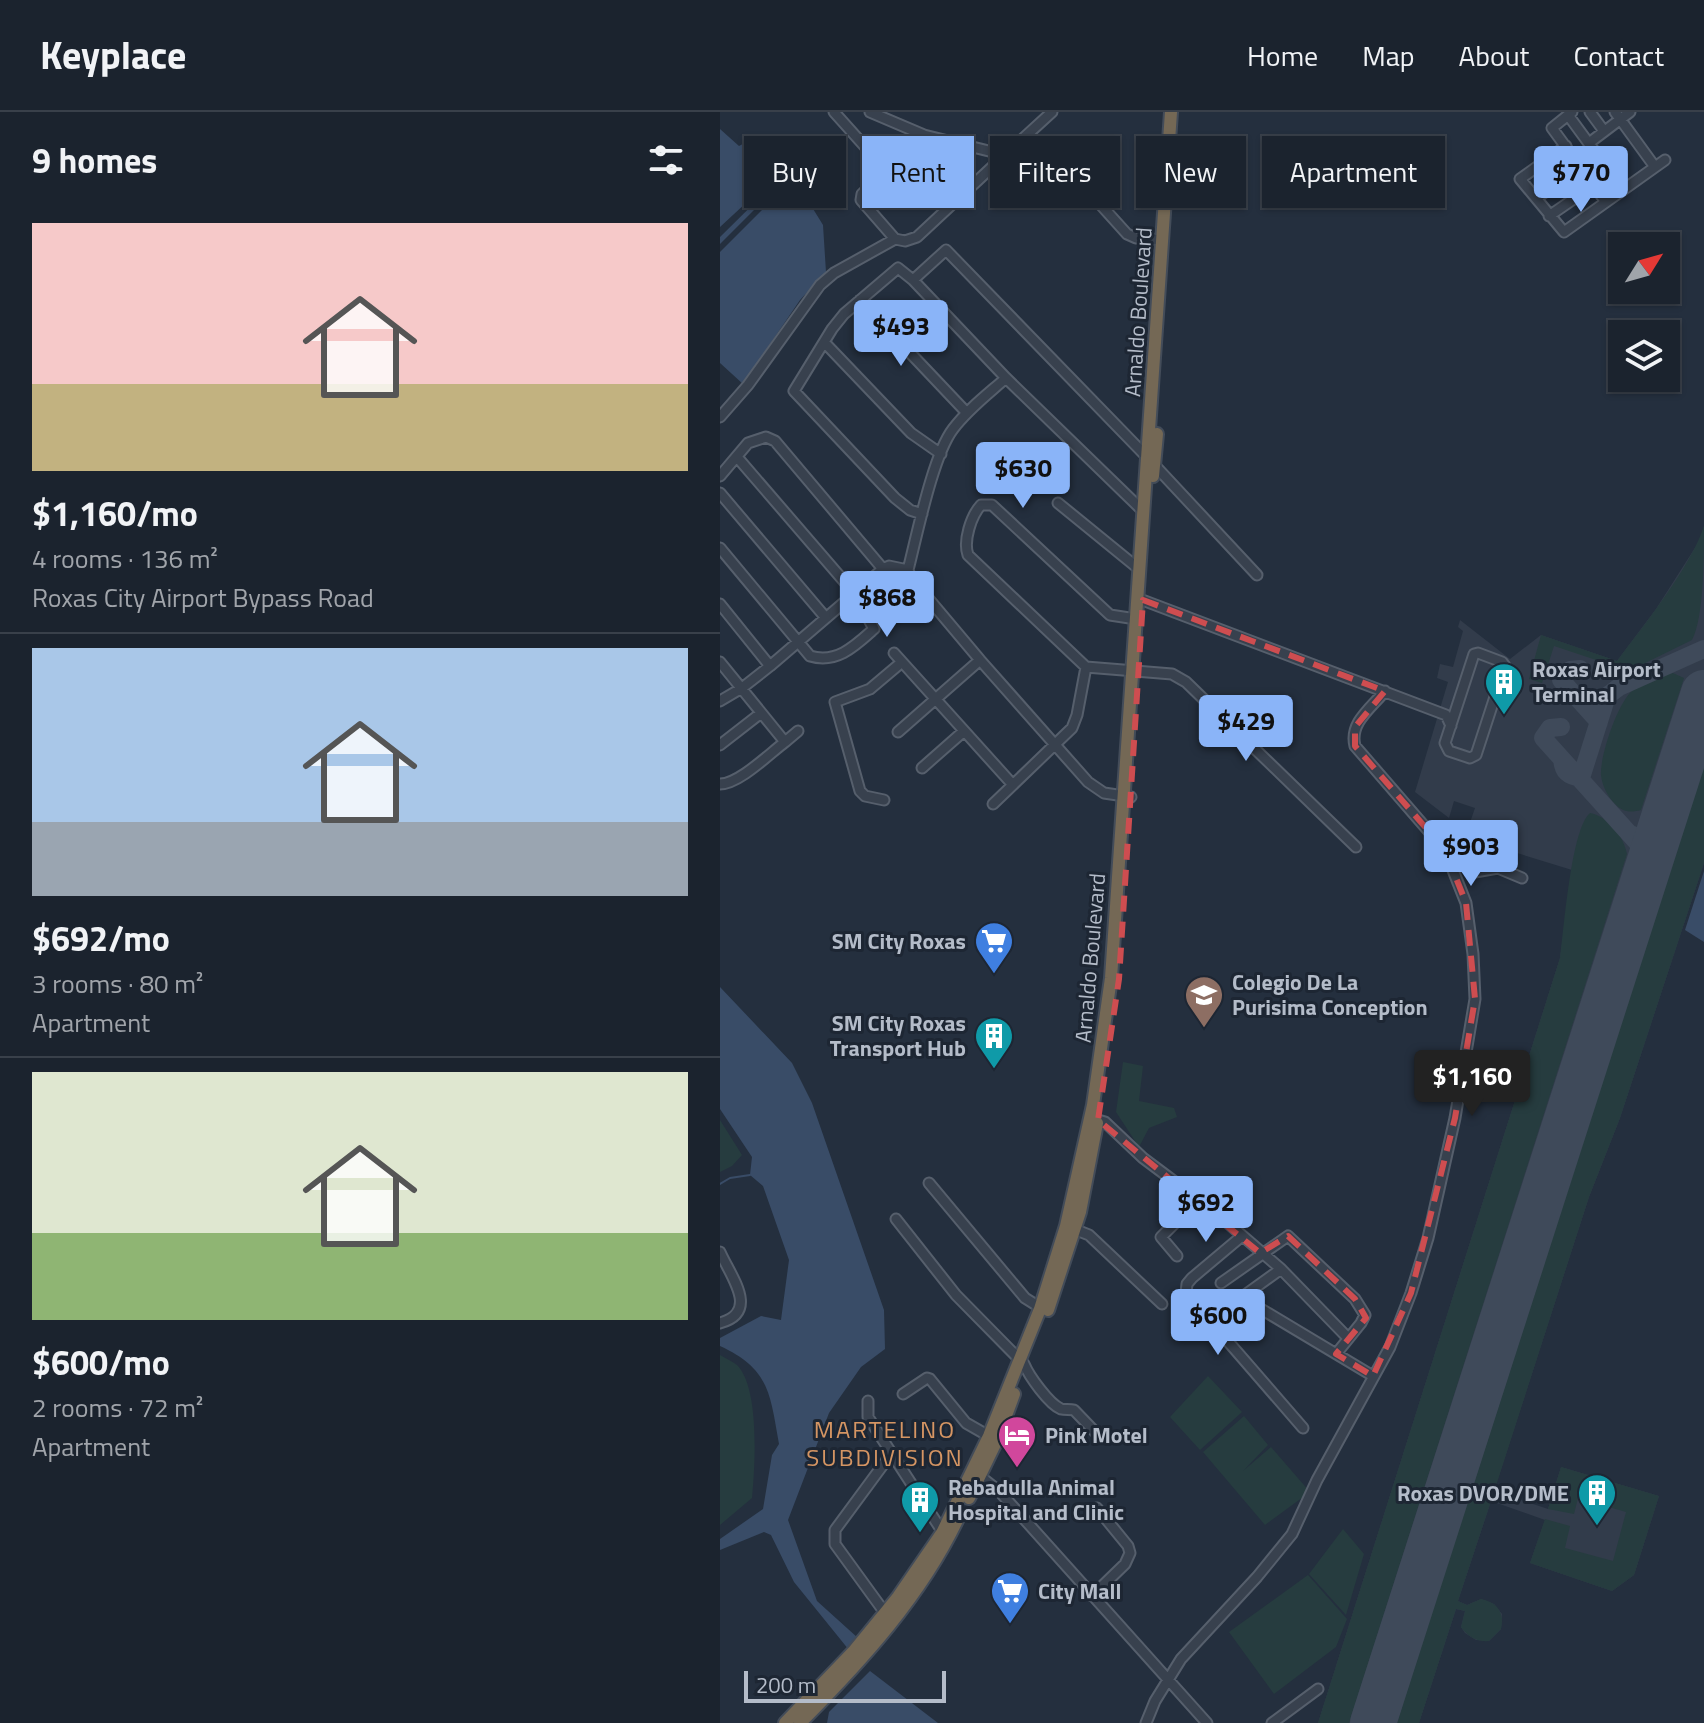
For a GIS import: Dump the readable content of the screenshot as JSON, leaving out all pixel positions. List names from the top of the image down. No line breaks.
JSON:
{"streets":{"highway":["Arnaldo Boulevard"]},"districts":["MARTELINO SUBDIVISION"],"places":{"building":["Roxas Airport Terminal","SM City Roxas Transport Hub","Roxas DVOR/DME","Rebadulla Animal Hospital and Clinic"],"supermarket":["SM City Roxas","City Mall"],"school or university":["Colegio De La Purisima Conception"],"hotel":["Pink Motel"]},"scale_bar":"200 m","north":"top right","page":{"header":"Keyplace","nav":["Home","Map","About","Contact"],"heading":"9 homes","chip":["Buy","Rent","Filters","New","Apartment"],"price":["$770","$493","$630","$868","$429","$903","$1,160","$692","$600"],"list":[{"name":"$1,160/mo","note":"4 rooms · 136 m² · Roxas City Airport Bypass Road"},{"name":"$692/mo","note":"3 rooms · 80 m² · Apartment"},{"name":"$600/mo","note":"2 rooms · 72 m² · Apartment"}],"scale":"200 m"}}
